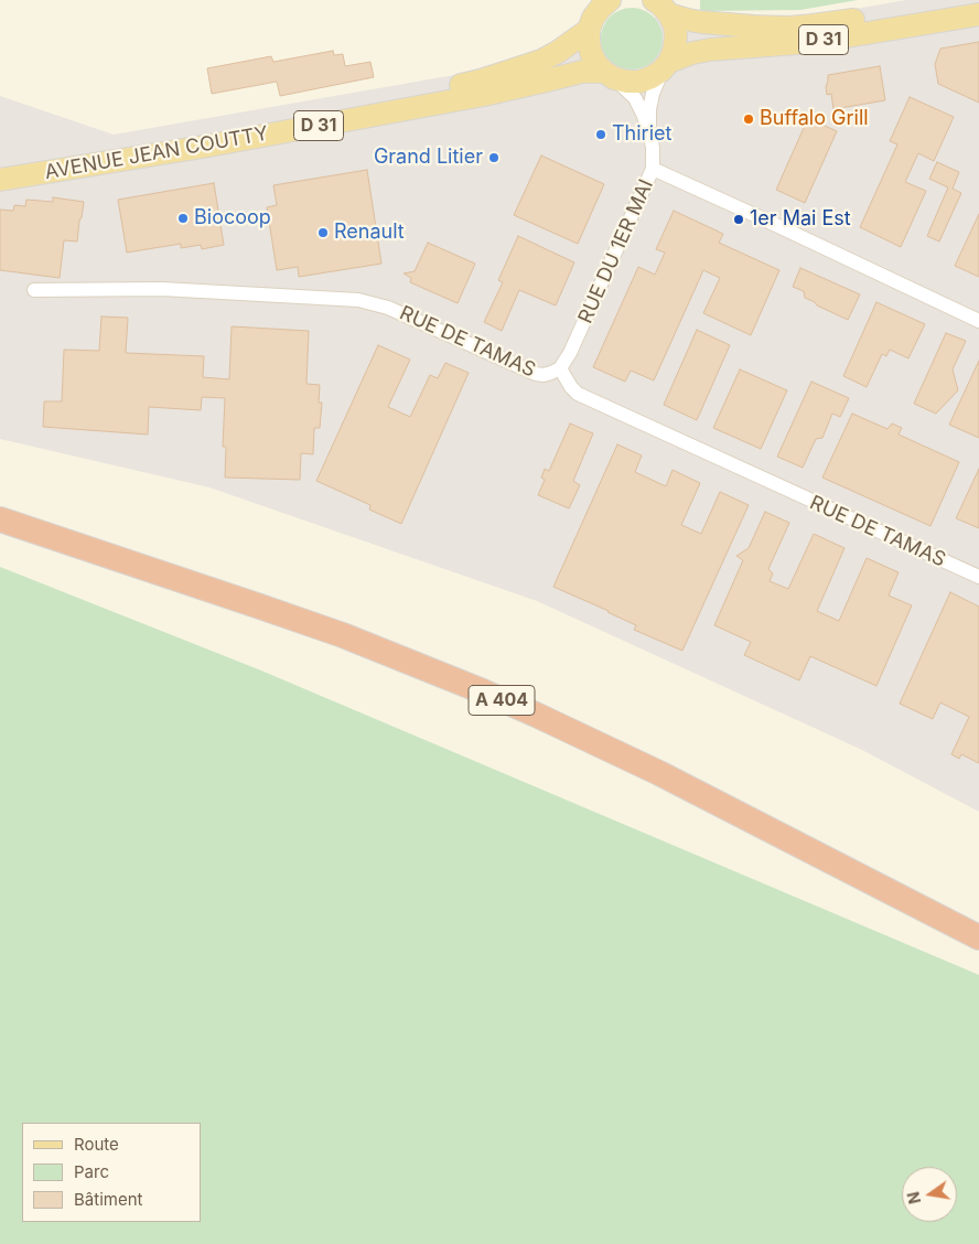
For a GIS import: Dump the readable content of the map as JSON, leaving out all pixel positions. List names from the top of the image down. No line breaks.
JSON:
{"streets":{"highway":["A 404"],"main road":["D 31","AVENUE JEAN COUTTY"],"street":["RUE DU 1ER MAI","RUE DE TAMAS"]},"crossings":[["D 31","AVENUE JEAN COUTTY"],["D 31","RUE DU 1ER MAI"],["AVENUE JEAN COUTTY","RUE DU 1ER MAI"],["RUE DU 1ER MAI","RUE DE TAMAS"]],"places":["Buffalo Grill","Thiriet","Grand Litier","Biocoop","1er Mai Est","Renault"],"legend":["Route","Parc","Bâtiment"],"north":"left"}
